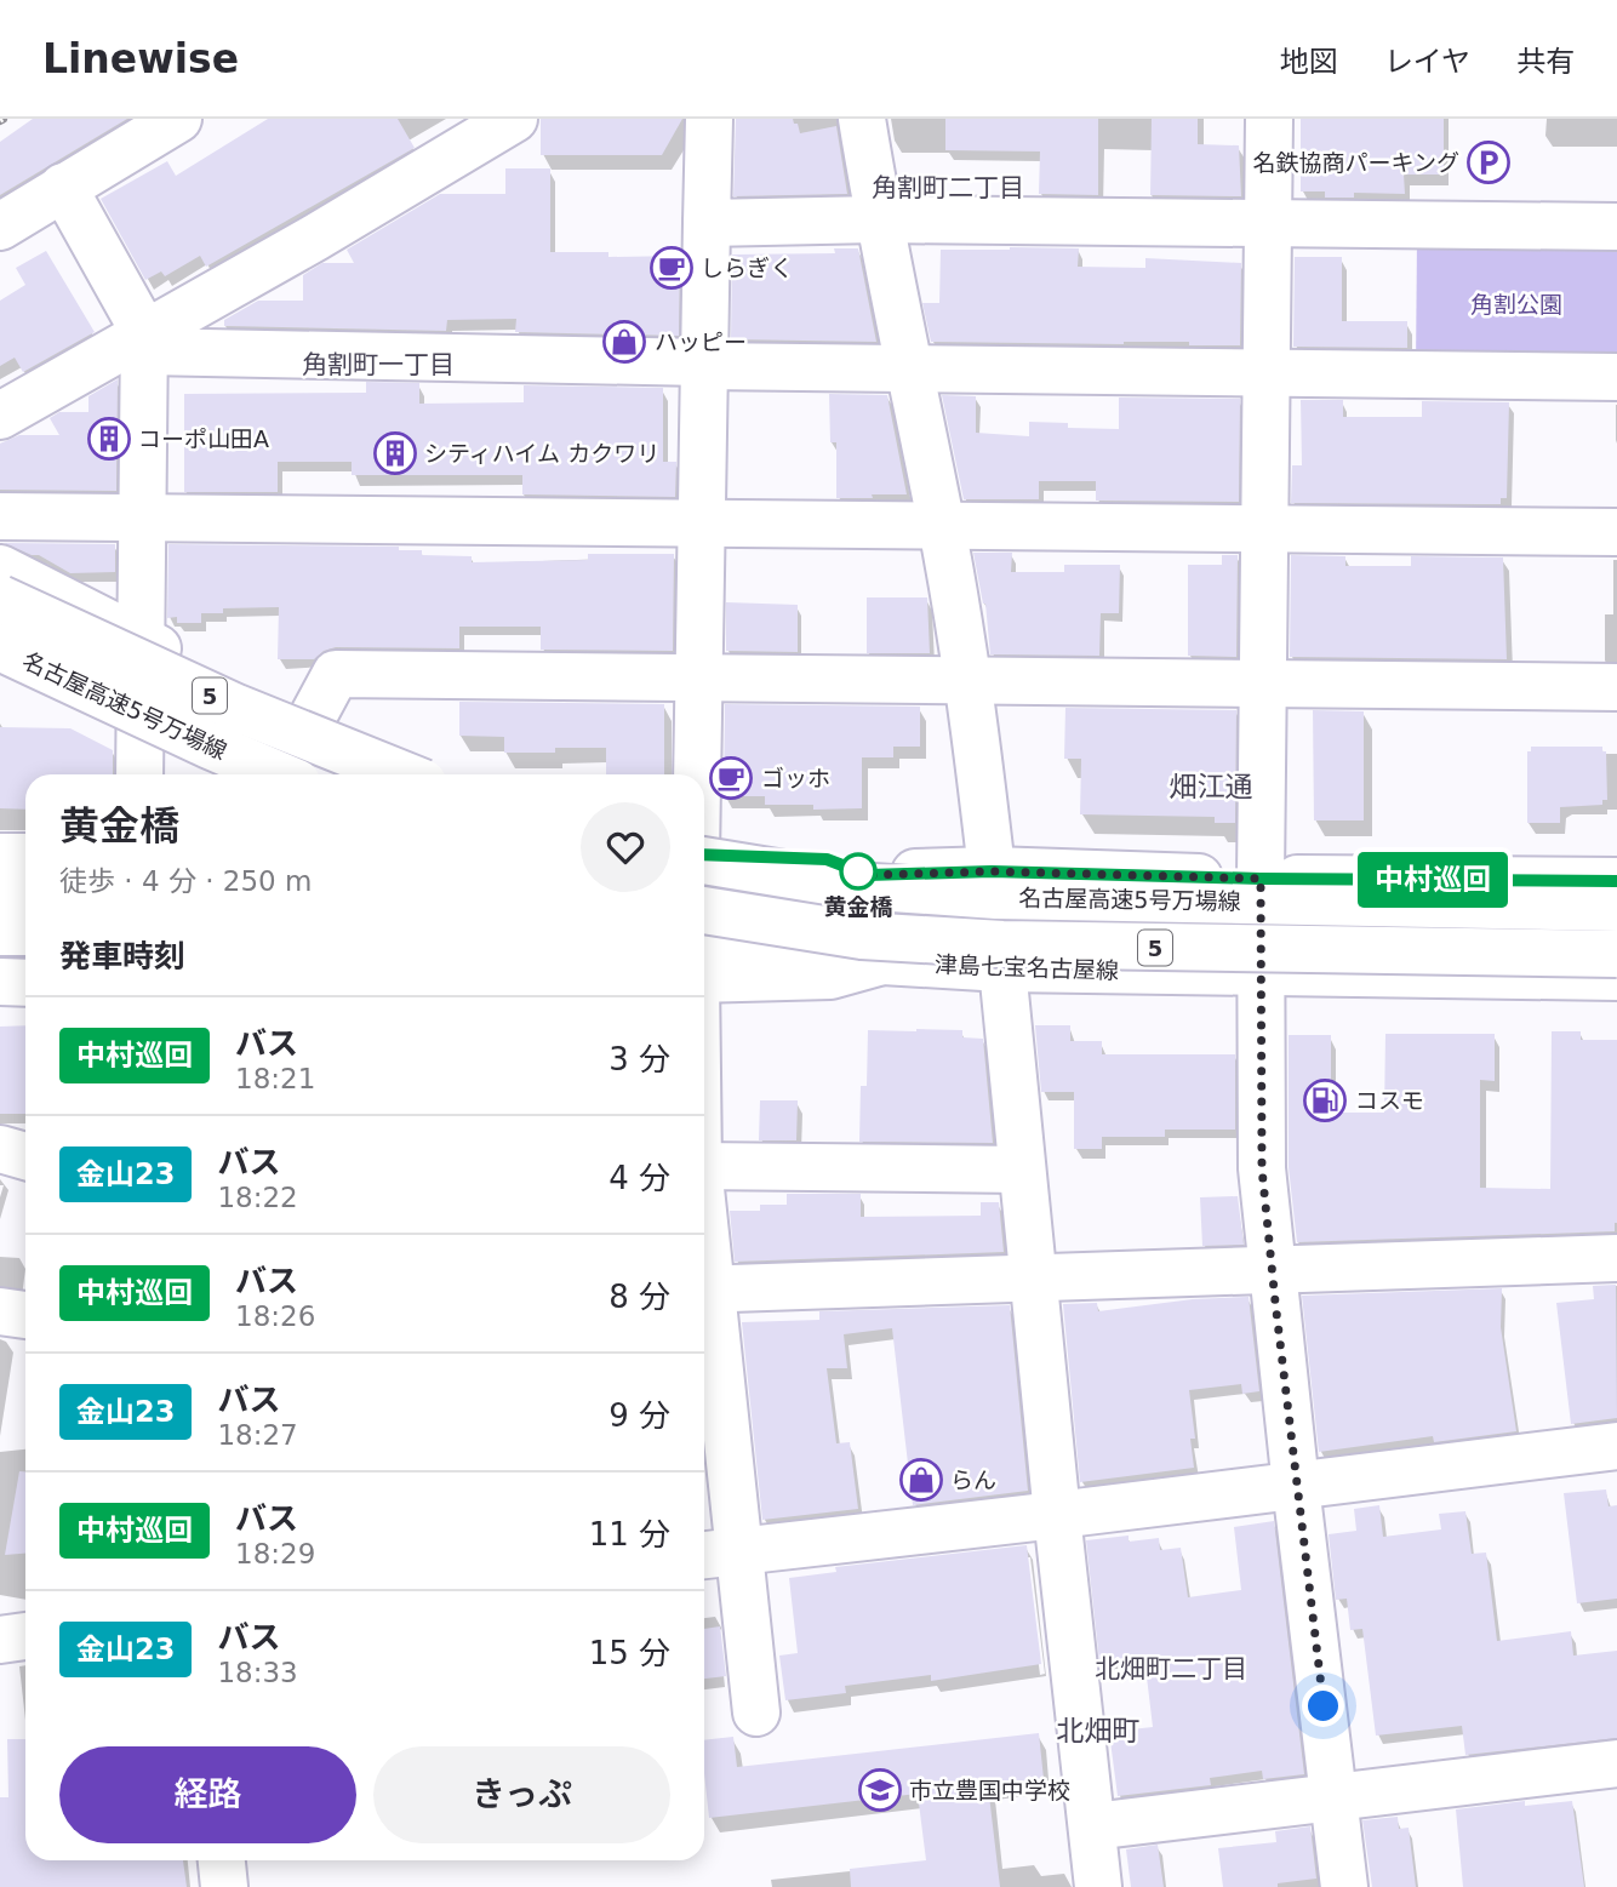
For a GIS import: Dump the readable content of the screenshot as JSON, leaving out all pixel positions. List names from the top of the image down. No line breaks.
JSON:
{"streets":{"main road":["5","名古屋高速5号万場線","津島七宝名古屋線"]},"districts":["角割町二丁目","角割町一丁目","畑江通","北畑町二丁目","北畑町"],"parks":["角割公園"],"places":{"parking":["名鉄協商パーキング"],"cafe":["しらぎく","ゴッホ"],"shop":["ハッピー","らん"],"building":["コーポ山田A","シティハイム カクワリ"],"other":["黄金橋"],"fuel station":["コスモ"],"school or university":["市立豊国中学校"]},"lines":["bus line 中村巡回"],"page":{"header":"Linewise","nav":["地図","レイヤ","共有"],"on_map":"中村巡回","heading":[["黄金橋","徒歩 · 4 分 · 250 m"],"発車時刻"],"list":[{"mark":"中村巡回","name":"バス","note":"18:21","value":"3 分"},{"mark":"金山23","name":"バス","note":"18:22","value":"4 分"},{"mark":"中村巡回","name":"バス","note":"18:26","value":"8 分"},{"mark":"金山23","name":"バス","note":"18:27","value":"9 分"},{"mark":"中村巡回","name":"バス","note":"18:29","value":"11 分"},{"mark":"金山23","name":"バス","note":"18:33","value":"15 分"}],"buttons":["経路","きっぷ"]}}
